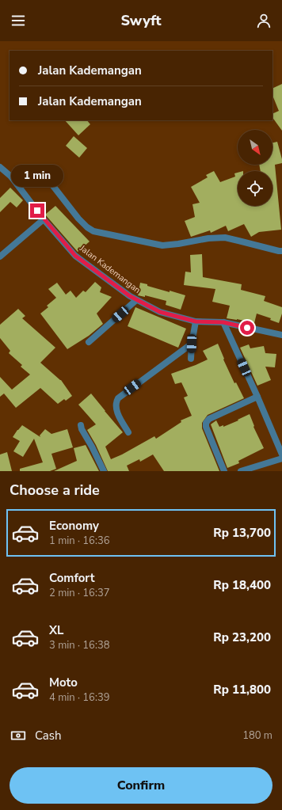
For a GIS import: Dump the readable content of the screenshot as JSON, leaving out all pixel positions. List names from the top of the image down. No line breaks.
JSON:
{"streets":{"street":["Jalan Kademangan"]},"north":"bottom right","page":{"header":"Swyft","banner":["Jalan Kademangan","Jalan Kademangan"],"bubble":"1 min","heading":"Choose a ride","list":[{"name":"Economy","note":"1 min · 16:36","value":"Rp 13,700"},{"name":"Comfort","note":"2 min · 16:37","value":"Rp 18,400"},{"name":"XL","note":"3 min · 16:38","value":"Rp 23,200"},{"name":"Moto","note":"4 min · 16:39","value":"Rp 11,800"}],"pay":["Cash","180 m"],"buttons":"Confirm"}}
